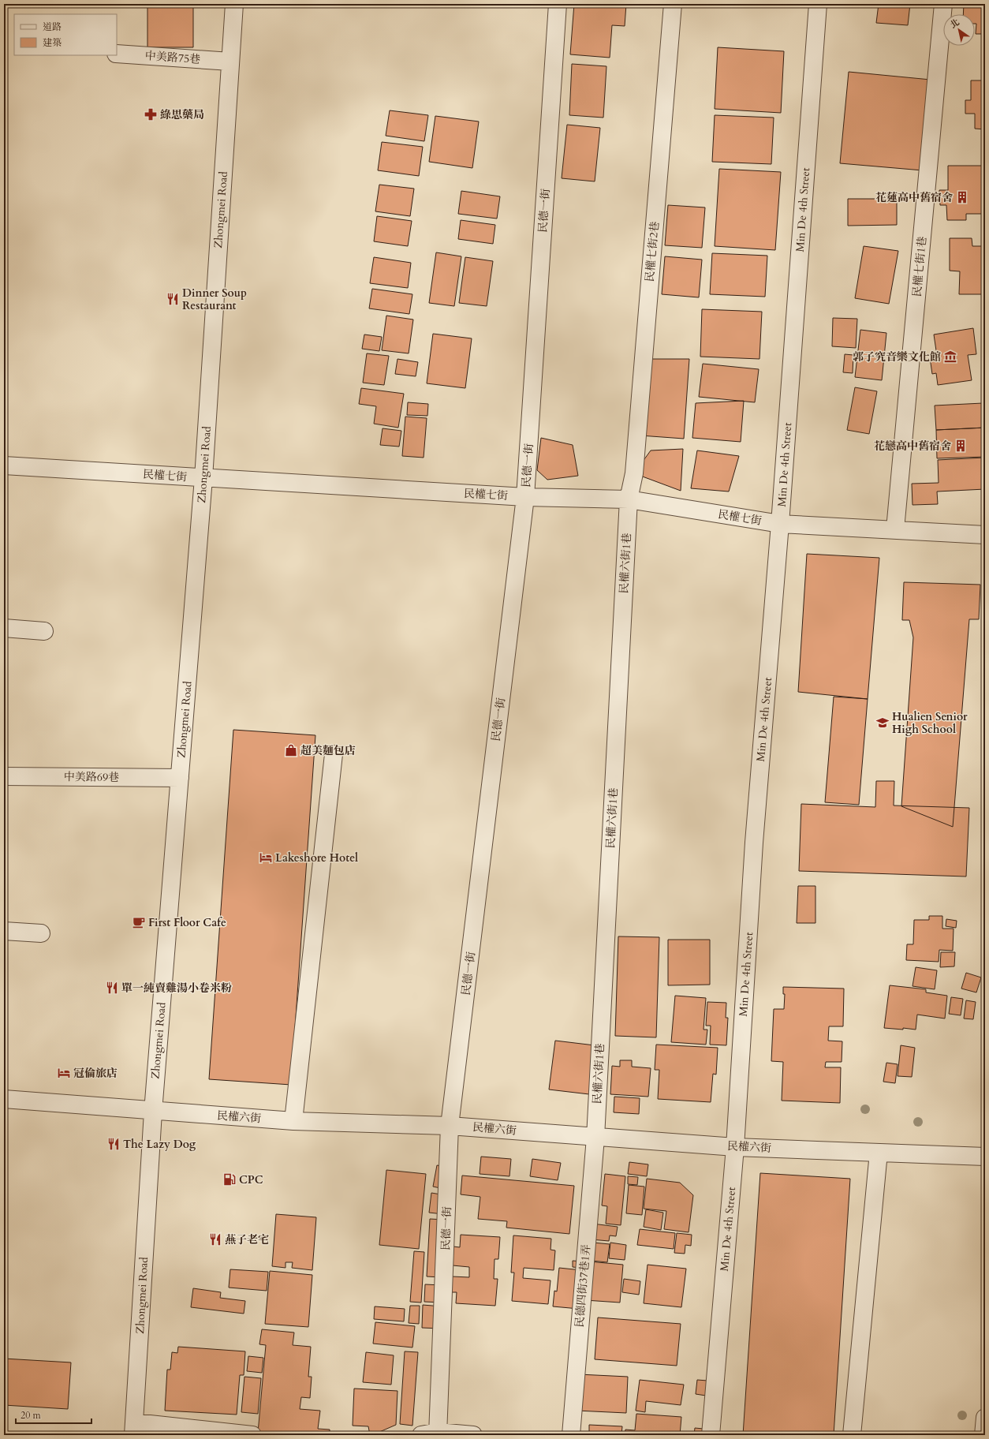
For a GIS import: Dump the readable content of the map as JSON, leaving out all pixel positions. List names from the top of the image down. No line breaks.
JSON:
{"streets":{"street":["中美路75巷","Zhongmei Road","Min De 4th Street","民德一街","民權七街2巷","民權七街1巷","民權七街","民權六街1巷","中美路69巷","民權六街","民德四街37巷1弄"]},"crossings":[["中美路75巷","Zhongmei Road"],["Zhongmei Road","民權七街"],["Zhongmei Road","中美路69巷"],["Zhongmei Road","民權六街"],["Min De 4th Street","民權七街"],["Min De 4th Street","民權六街"],["民德一街","民權七街"],["民德一街","民權六街"],["民權七街2巷","民權七街"],["民權七街2巷","民權六街1巷"],["民權七街1巷","民權七街"],["民權七街","民權六街1巷"],["民權六街1巷","民權六街"],["民權六街1巷","民德四街37巷1弄"],["民權六街","民德四街37巷1弄"]],"places":{"pharmacy":["綠思藥局"],"building":["花蓮高中舊宿舍","花戀高中舊宿舍"],"restaurant":["Dinner Soup Restaurant","單一純賣雞湯小卷米粉","The Lazy Dog","燕子老宅"],"museum":["郭子究音樂文化館"],"school or university":["Hualien Senior High School"],"shop":["超美麵包店"],"hotel":["Lakeshore Hotel","冠倫旅店"],"cafe":["First Floor Cafe"],"fuel station":["CPC"]},"legend":["道路","建築"],"scale_bar":"20 m","north":"top left"}
